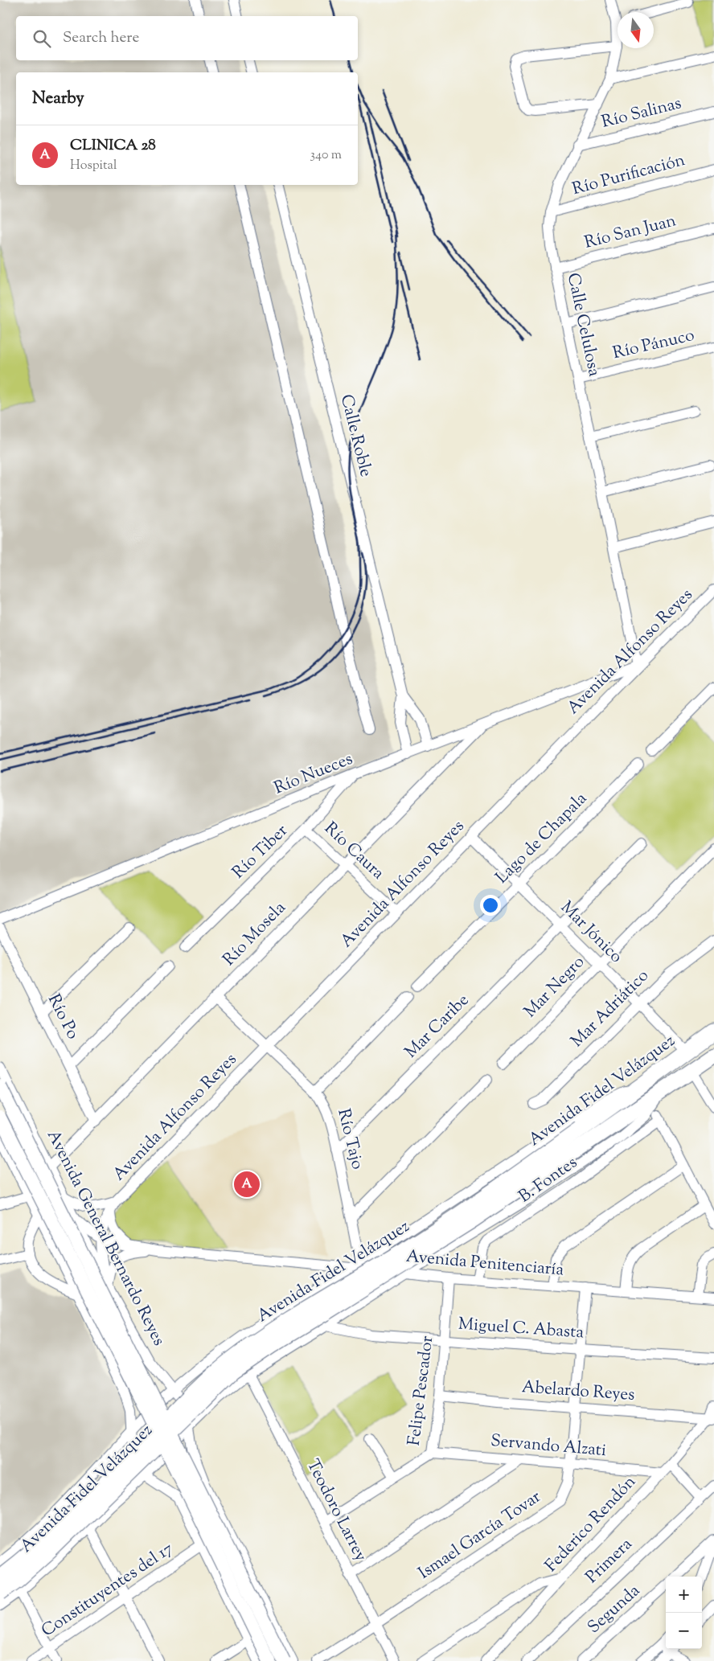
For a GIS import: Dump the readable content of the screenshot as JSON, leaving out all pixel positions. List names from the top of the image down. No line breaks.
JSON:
{"streets":{"highway":["Avenida Fidel Velázquez"],"main road":["Avenida General Bernardo Reyes"],"street":["Río Salinas","Río Purificación","Río San Juan","Calle Celulosa","Río Pánuco","Calle Roble","Avenida Alfonso Reyes","Río Nueces","Lago de Chapala","Río Caura","Río Tiber","Mar Jónico","Río Mosela","Mar Negro","Mar Adriático","Río Po","Mar Caribe","Río Tajo","B. Fontes","Avenida Penitenciaría","Miguel C. Abasta","Felipe Pescador","Abelardo Reyes","Servando Alzati","Teodoro Larrey","Federico Rendón","Ismael García Tovar","Primera","Constituyentes del 17","Segunda"]},"crossings":[["Río Salinas","Calle Celulosa"],["Río Purificación","Calle Celulosa"],["Río San Juan","Calle Celulosa"],["Calle Celulosa","Río Pánuco"],["Calle Celulosa","Avenida Alfonso Reyes"],["Calle Celulosa","Río Nueces"],["Calle Roble","Río Nueces"],["Avenida Alfonso Reyes","Río Nueces"],["Avenida Alfonso Reyes","Río Caura"],["Avenida Alfonso Reyes","Mar Jónico"],["Avenida Alfonso Reyes","Río Tajo"],["Avenida Alfonso Reyes","Avenida General Bernardo Reyes"],["Avenida Alfonso Reyes","Avenida Penitenciaría"],["Río Nueces","Río Tiber"],["Río Nueces","Río Mosela"],["Lago de Chapala","Mar Jónico"],["Río Caura","Río Tiber"],["Río Caura","Río Mosela"],["Mar Jónico","Mar Negro"],["Mar Jónico","Mar Adriático"],["Mar Jónico","Mar Caribe"],["Mar Jónico","Avenida Fidel Velázquez"],["Río Mosela","Río Po"],["Río Mosela","Río Tajo"],["Río Mosela","Avenida General Bernardo Reyes"],["Mar Caribe","Río Tajo"],["B. Fontes","Avenida Penitenciaría"],["Avenida General Bernardo Reyes","Avenida Penitenciaría"],["Avenida Penitenciaría","Felipe Pescador"],["Avenida Penitenciaría","Ismael García Tovar"],["Miguel C. Abasta","Felipe Pescador"],["Miguel C. Abasta","Ismael García Tovar"],["Felipe Pescador","Abelardo Reyes"],["Felipe Pescador","Servando Alzati"],["Felipe Pescador","Teodoro Larrey"],["Abelardo Reyes","Federico Rendón"],["Abelardo Reyes","Ismael García Tovar"],["Servando Alzati","Federico Rendón"],["Servando Alzati","Ismael García Tovar"],["Teodoro Larrey","Ismael García Tovar"]],"north":"bottom","page":{"search":"Search here","heading":"Nearby","list":[{"mark":"A","name":"CLINICA 28","note":"Hospital","value":"340 m"}],"pins":"A","map_buttons":["+","−"]}}
